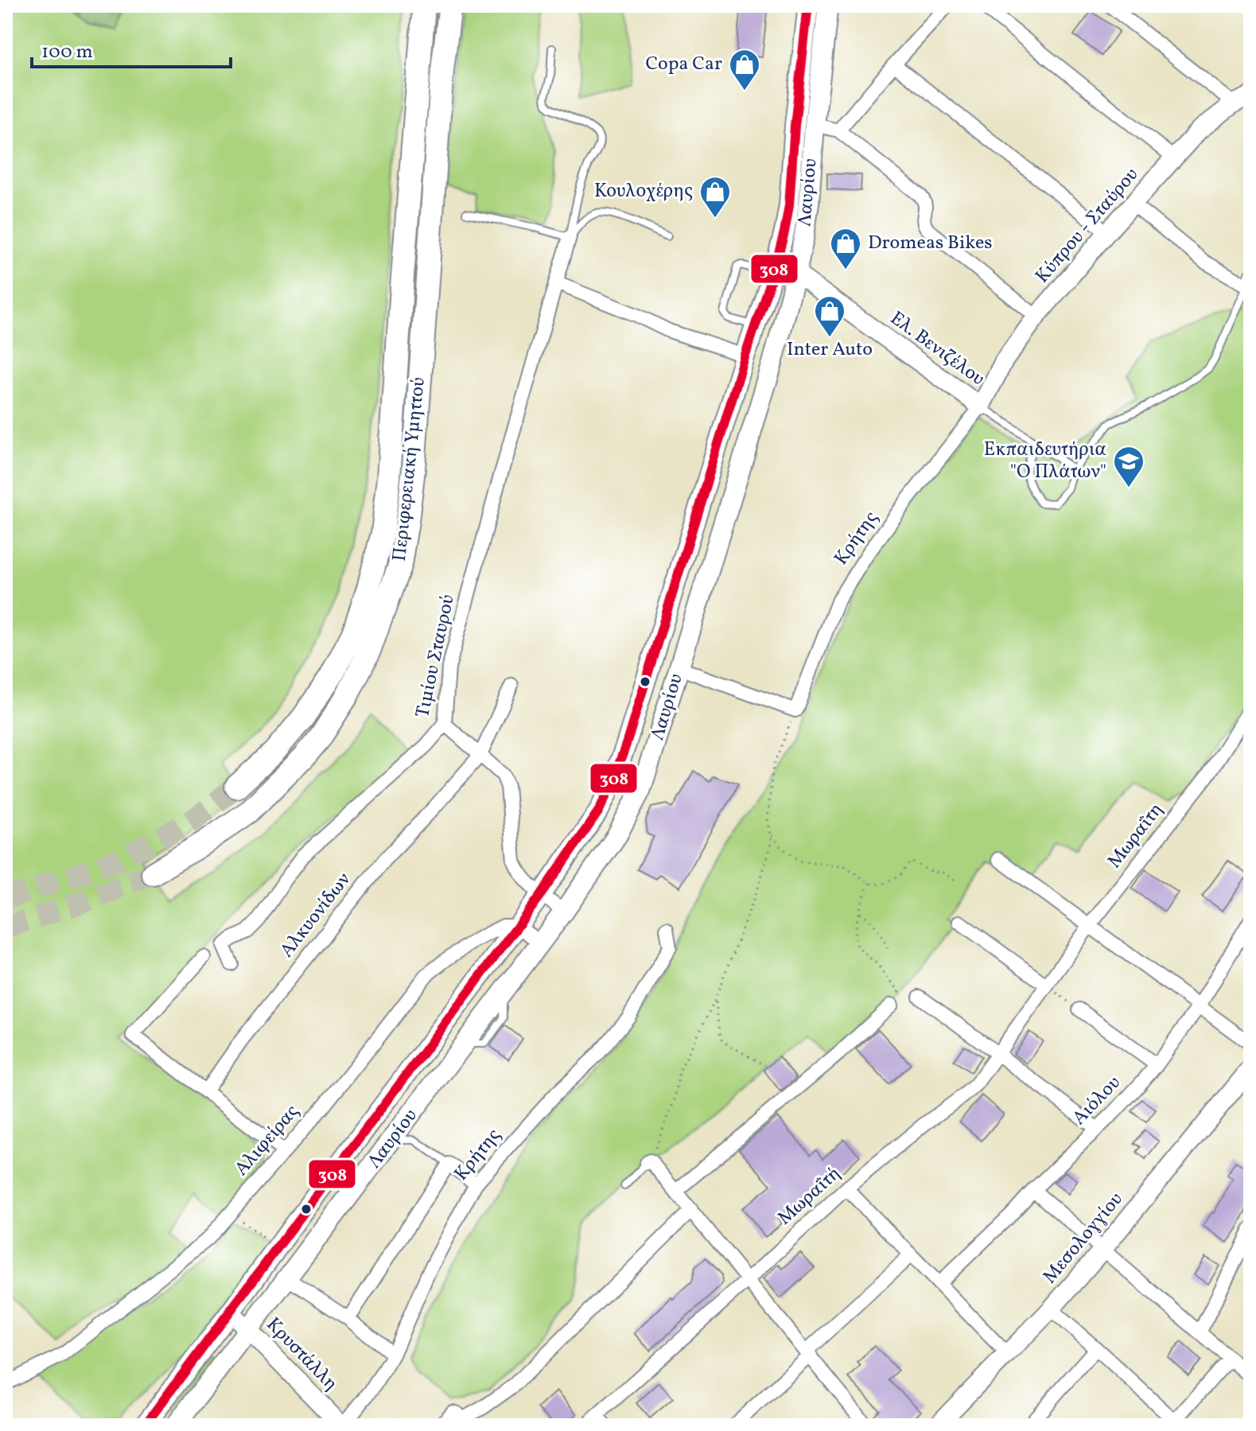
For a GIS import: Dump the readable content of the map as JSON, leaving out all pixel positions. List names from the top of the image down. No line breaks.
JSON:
{"streets":{"highway":["Περιφερειακή Υμηττού"],"main road":["Λαυρίου"],"street":["Κύπρου - Σταύρου","Ελ. Βενιζέλου","Κρήτης","Τιμίου Σταυρού","Μωραΐτη","Αλκυονίδων","Αιόλου","Αλιφείρας","Μωραΐτή","Μεσολογγίου","Κρυστάλλη"]},"crossings":[["Λαυρίου","Ελ. Βενιζέλου"],["Λαυρίου","Αλιφείρας"],["Λαυρίου","Κρυστάλλη"],["Κύπρου - Σταύρου","Ελ. Βενιζέλου"],["Κύπρου - Σταύρου","Κρήτης"],["Ελ. Βενιζέλου","Κρήτης"],["Κρήτης","Κρυστάλλη"],["Μωραΐτη","Μωραΐτή"]],"places":{"shop":["Copa Car","Κουλοχέρης","Dromeas Bikes","Inter Auto"],"school or university":["Εκπαιδευτήρια \"Ο Πλάτων\""]},"lines":["transit line 308"],"scale_bar":"100 m"}
